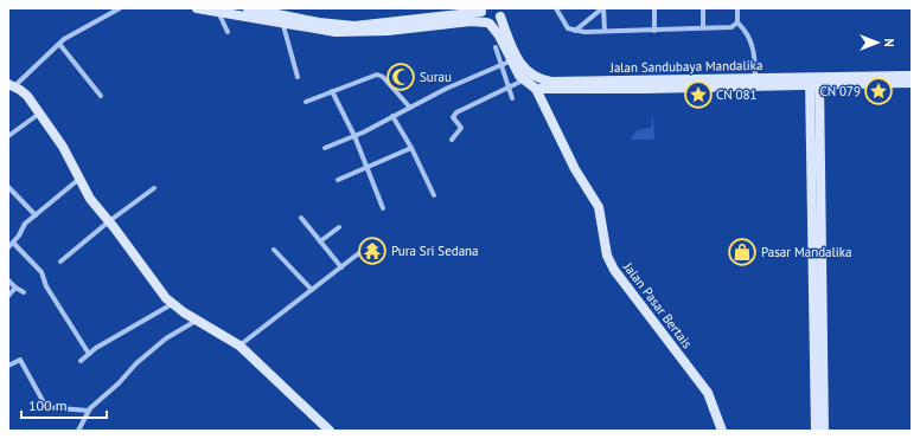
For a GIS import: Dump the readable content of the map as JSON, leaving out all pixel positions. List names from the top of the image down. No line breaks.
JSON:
{"streets":{"street":["Jalan Sandubaya Mandalika","Jalan Pasar Bertais"]},"places":{"mosque":["Surau"],"place":["CN 079","CN 081"],"temple":["Pura Sri Sedana"],"shop":["Pasar Mandalika"]},"scale_bar":"100 m","north":"right"}
